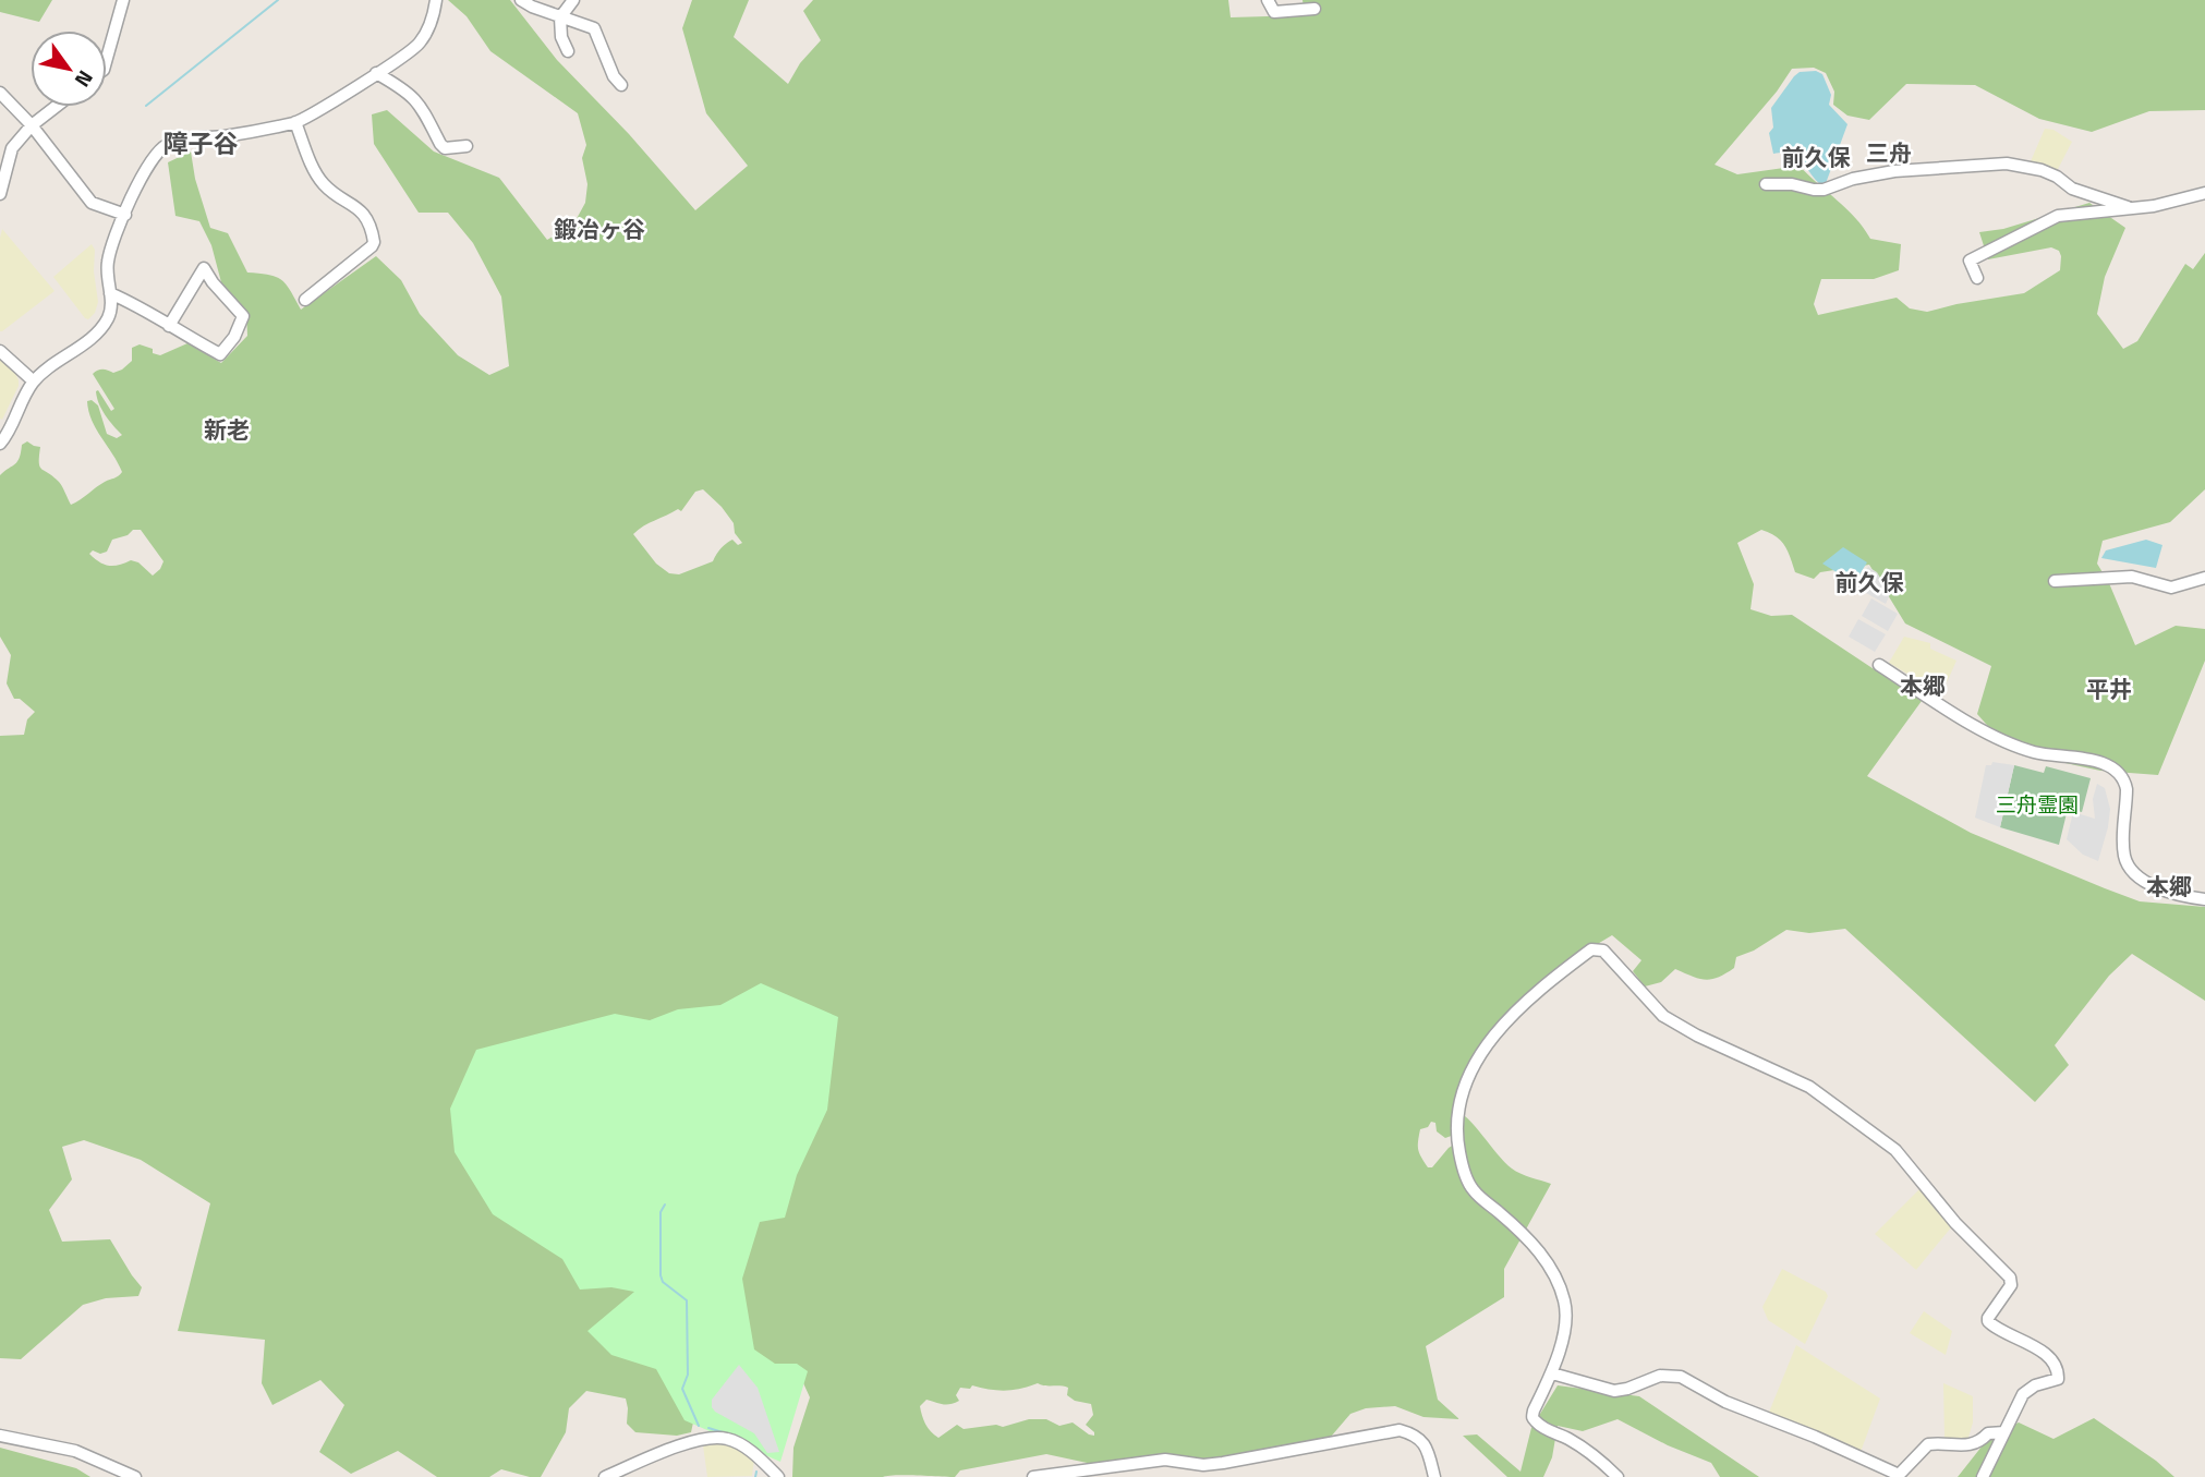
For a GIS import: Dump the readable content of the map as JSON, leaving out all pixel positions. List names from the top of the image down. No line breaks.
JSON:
{"districts":["障子谷","三舟","前久保","鍛冶ヶ谷","新老","前久保","本郷","平井","本郷"],"parks":["三舟霊園"],"north":"bottom right"}
